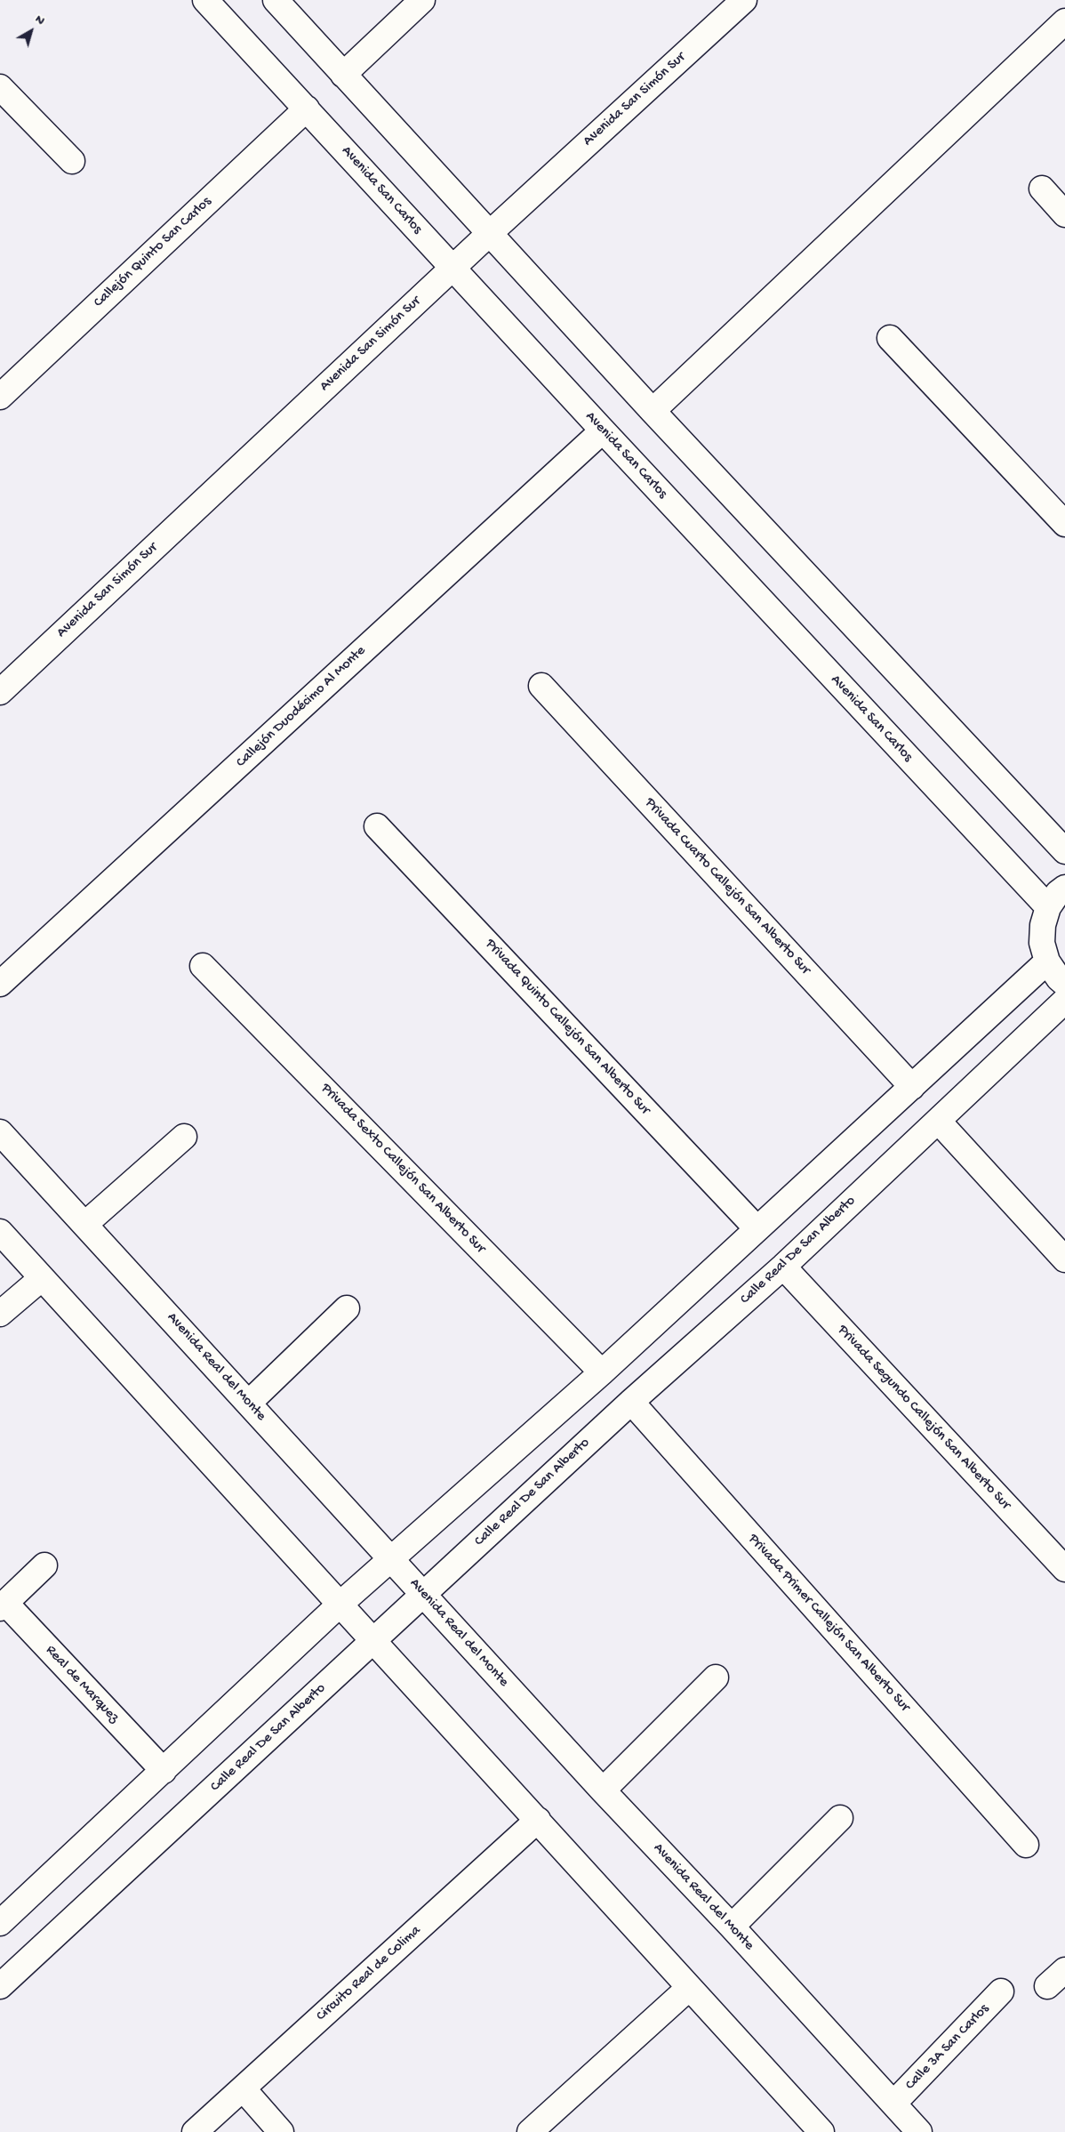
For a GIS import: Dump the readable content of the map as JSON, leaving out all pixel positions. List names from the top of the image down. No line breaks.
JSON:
{"streets":{"street":["Avenida San Simón Sur","Avenida San Carlos","Callejón Quinto San Carlos","Callejón Duodécimo Al Monte","Privada Cuarto Callejón San Alberto Sur","Privada Quinto Callejón San Alberto Sur","Privada Sexto Callejón San Alberto Sur","Calle Real De San Alberto","Avenida Real del Monte","Privada Segundo Callejón San Alberto Sur","Privada Primer Callejón San Alberto Sur","Real de Marquez","Circuito Real de Colima","Calle 3A San Carlos"]},"crossings":[["Avenida San Simón Sur","Avenida San Carlos"],["Avenida San Carlos","Callejón Quinto San Carlos"],["Avenida San Carlos","Callejón Duodécimo Al Monte"],["Calle Real De San Alberto","Avenida Real del Monte"],["Calle Real De San Alberto","Privada Segundo Callejón San Alberto Sur"],["Calle Real De San Alberto","Privada Primer Callejón San Alberto Sur"],["Avenida Real del Monte","Calle 3A San Carlos"]],"north":"top right"}
